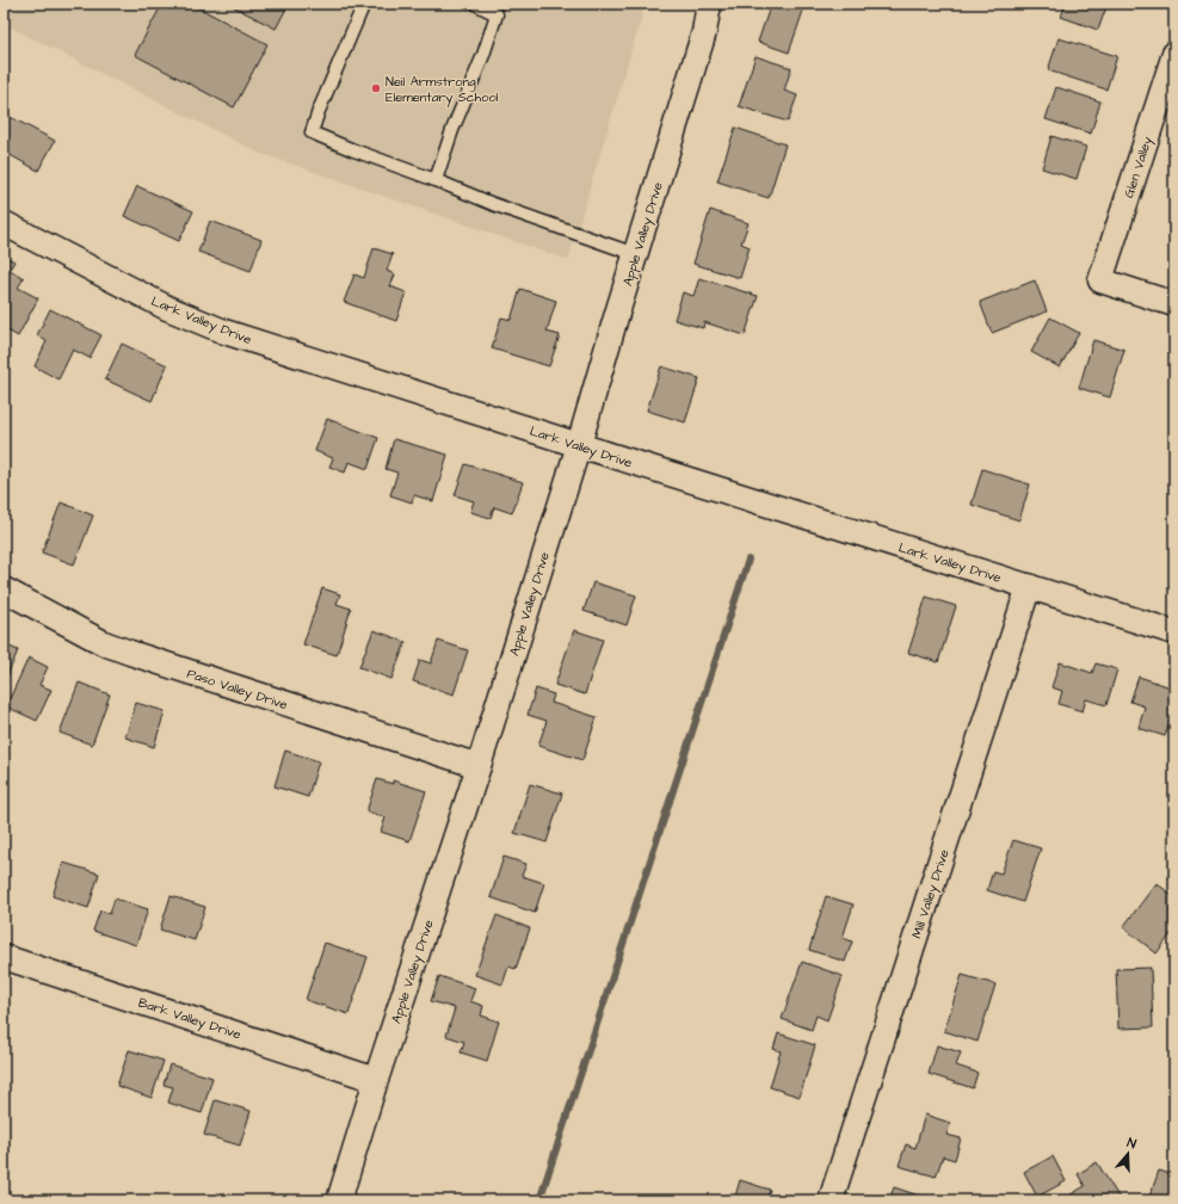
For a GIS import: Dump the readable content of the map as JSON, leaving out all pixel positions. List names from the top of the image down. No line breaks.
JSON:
{"streets":{"street":["Glen Valley","Apple Valley Drive","Lark Valley Drive","Paso Valley Drive","Mill Valley Drive","Bark Valley Drive"]},"crossings":[["Apple Valley Drive","Lark Valley Drive"],["Apple Valley Drive","Paso Valley Drive"],["Apple Valley Drive","Bark Valley Drive"],["Lark Valley Drive","Mill Valley Drive"]],"places":["Neil Armstrong Elementary School"],"north":"top"}
